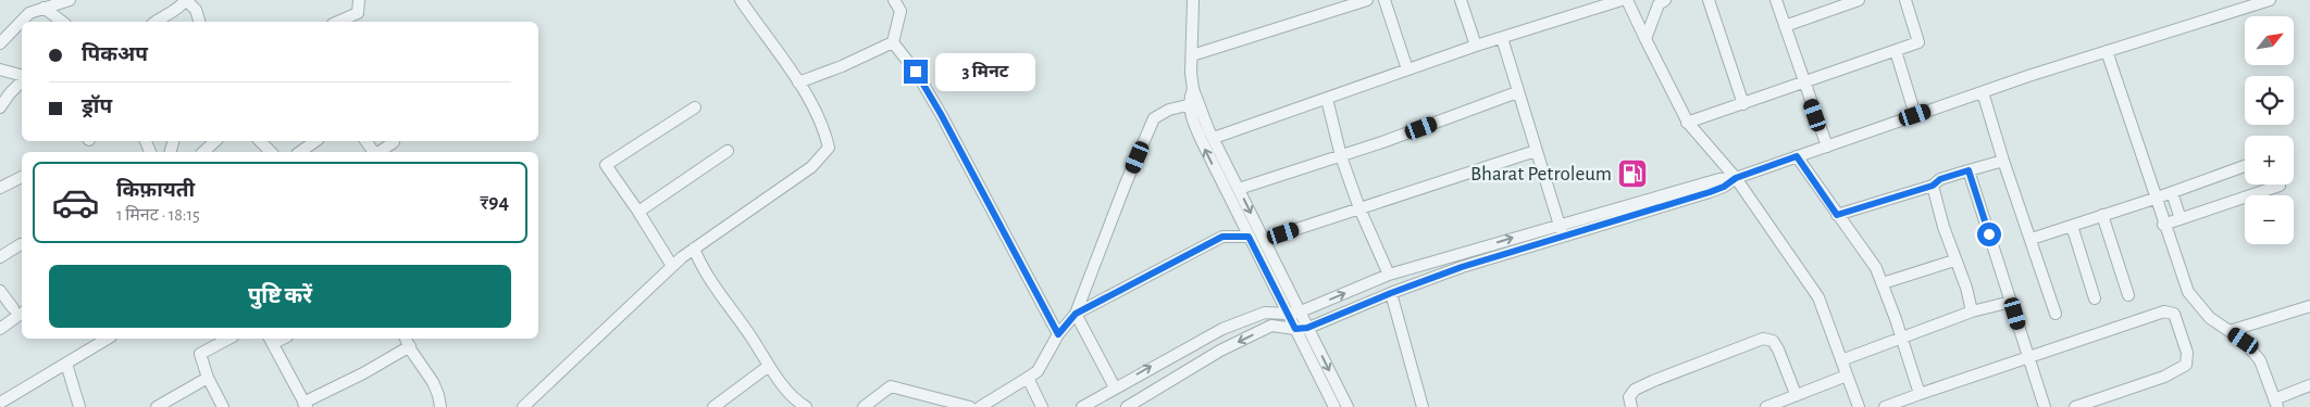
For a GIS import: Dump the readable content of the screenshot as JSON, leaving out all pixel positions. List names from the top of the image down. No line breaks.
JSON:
{"places":{"fuel station":["Bharat Petroleum"]},"north":"top right","page":{"map_buttons":["+","−"],"banner":["पिकअप","ड्रॉप"],"bubble":"3 मिनट","list":[{"name":"किफ़ायती","note":"1 मिनट · 18:15","value":"₹94"}],"buttons":"पुष्टि करें"}}
